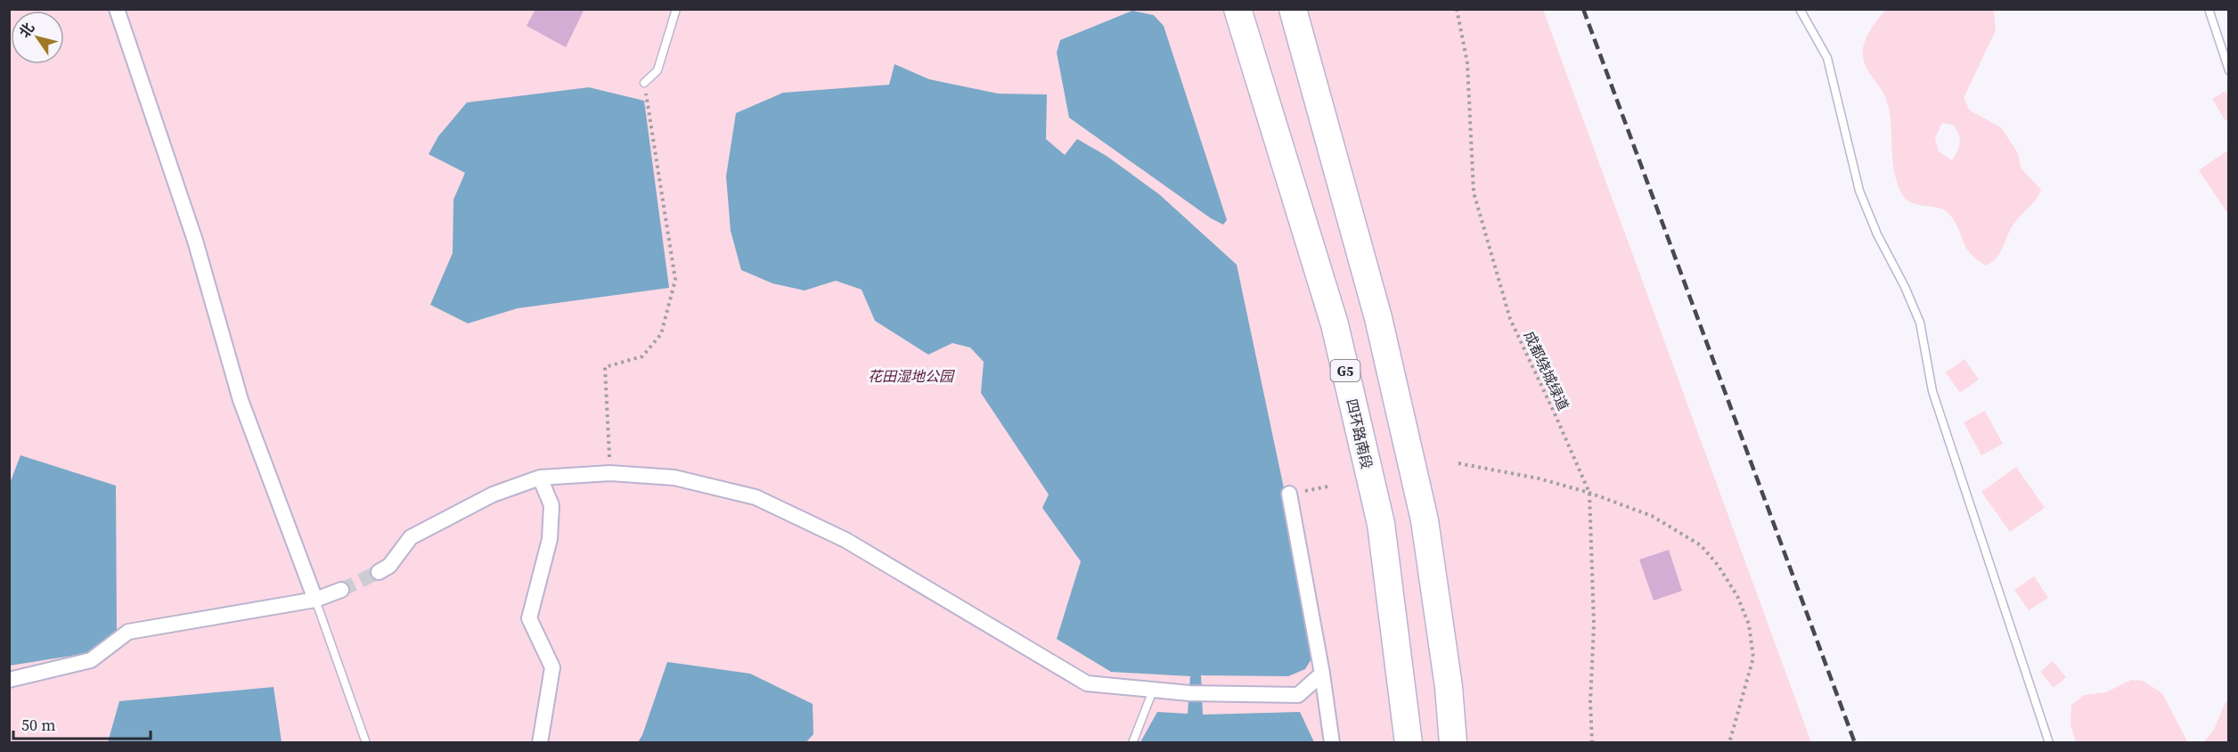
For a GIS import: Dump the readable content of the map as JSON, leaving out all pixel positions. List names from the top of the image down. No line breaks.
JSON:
{"streets":{"highway":["G5","四环路南段"],"path":["成都绕城绿道"]},"parks":["花田湿地公园"],"scale_bar":"50 m","north":"top left"}
